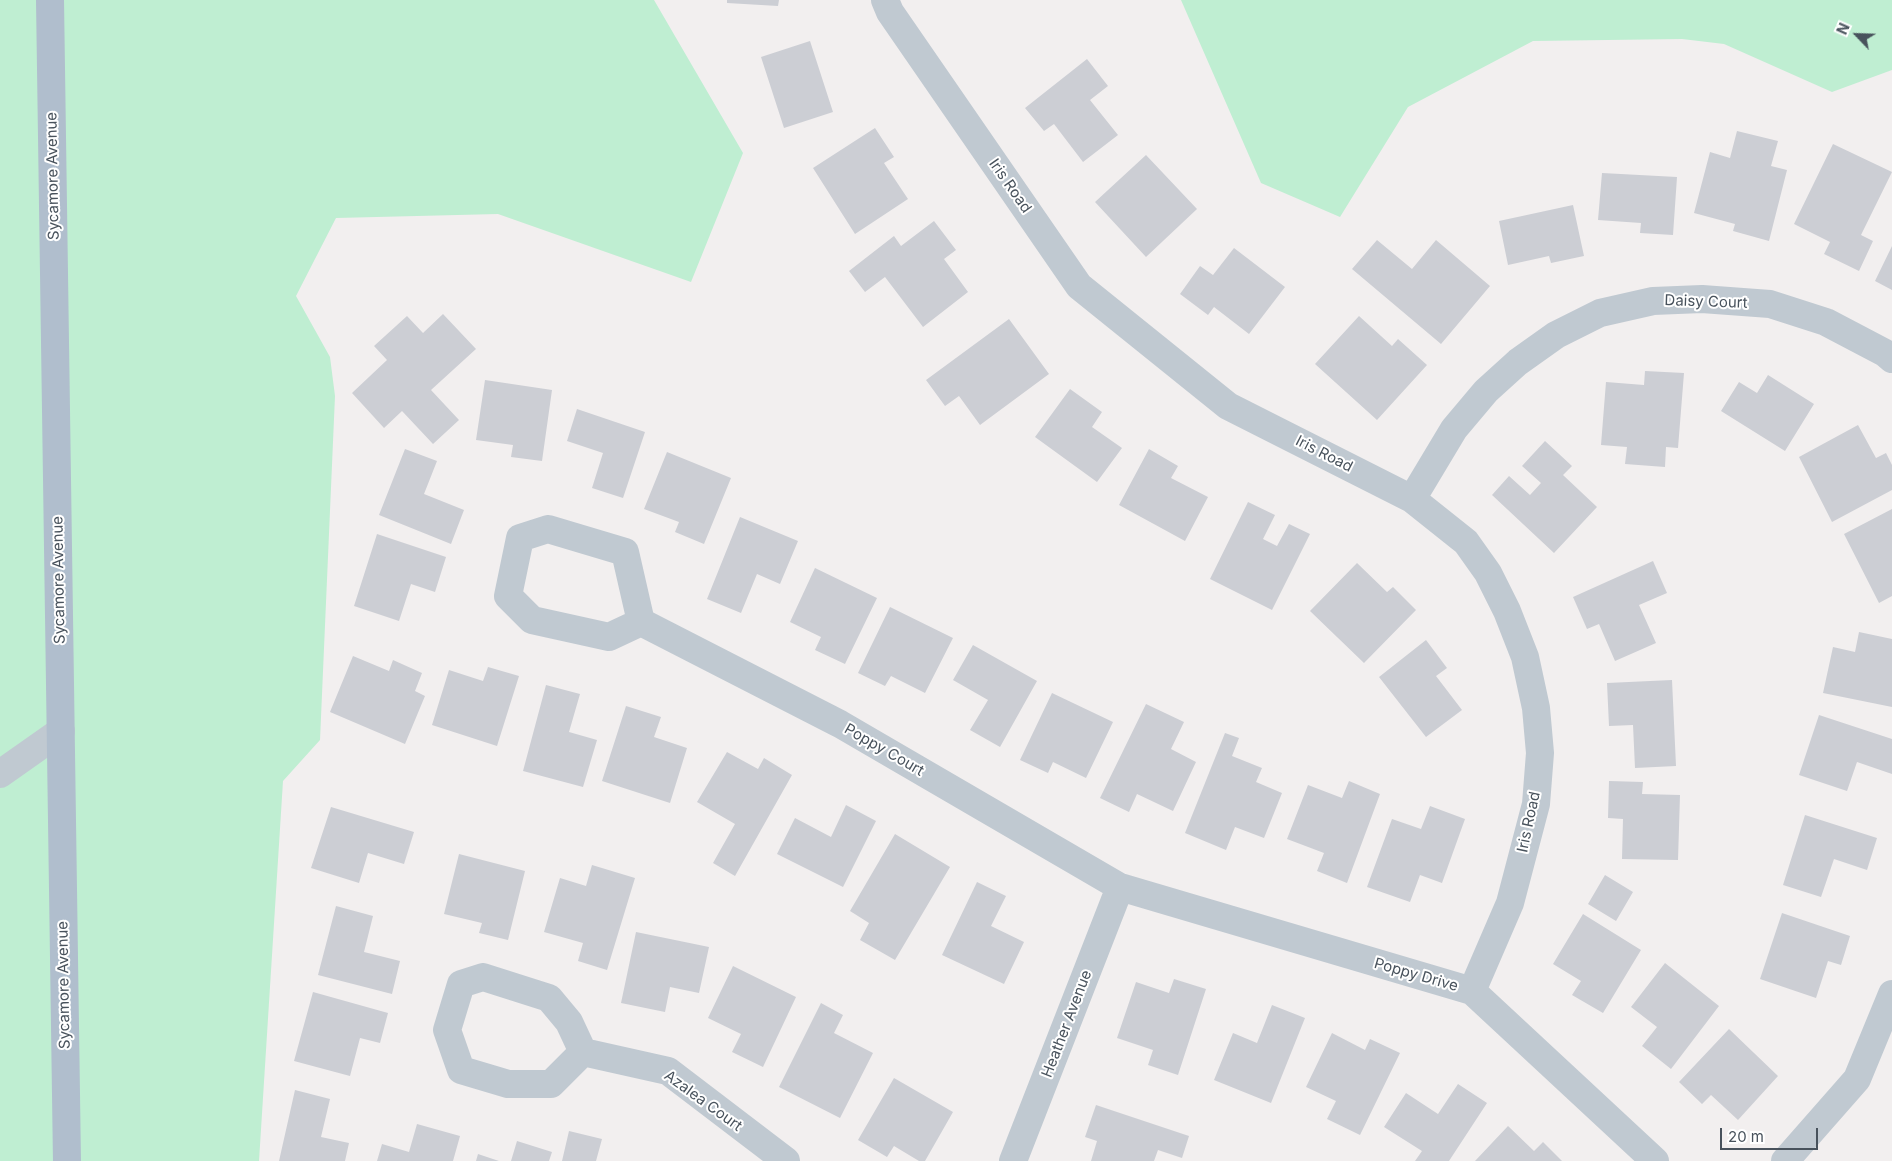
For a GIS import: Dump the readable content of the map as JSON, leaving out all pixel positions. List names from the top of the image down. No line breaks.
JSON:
{"streets":{"main road":["Sycamore Avenue"],"street":["Iris Road","Daisy Court","Poppy Court","Poppy Drive","Heather Avenue","Azalea Court"]},"crossings":[["Iris Road","Daisy Court"],["Iris Road","Poppy Drive"],["Poppy Court","Poppy Drive"],["Poppy Court","Heather Avenue"],["Poppy Drive","Heather Avenue"]],"scale_bar":"20 m","north":"top left"}
